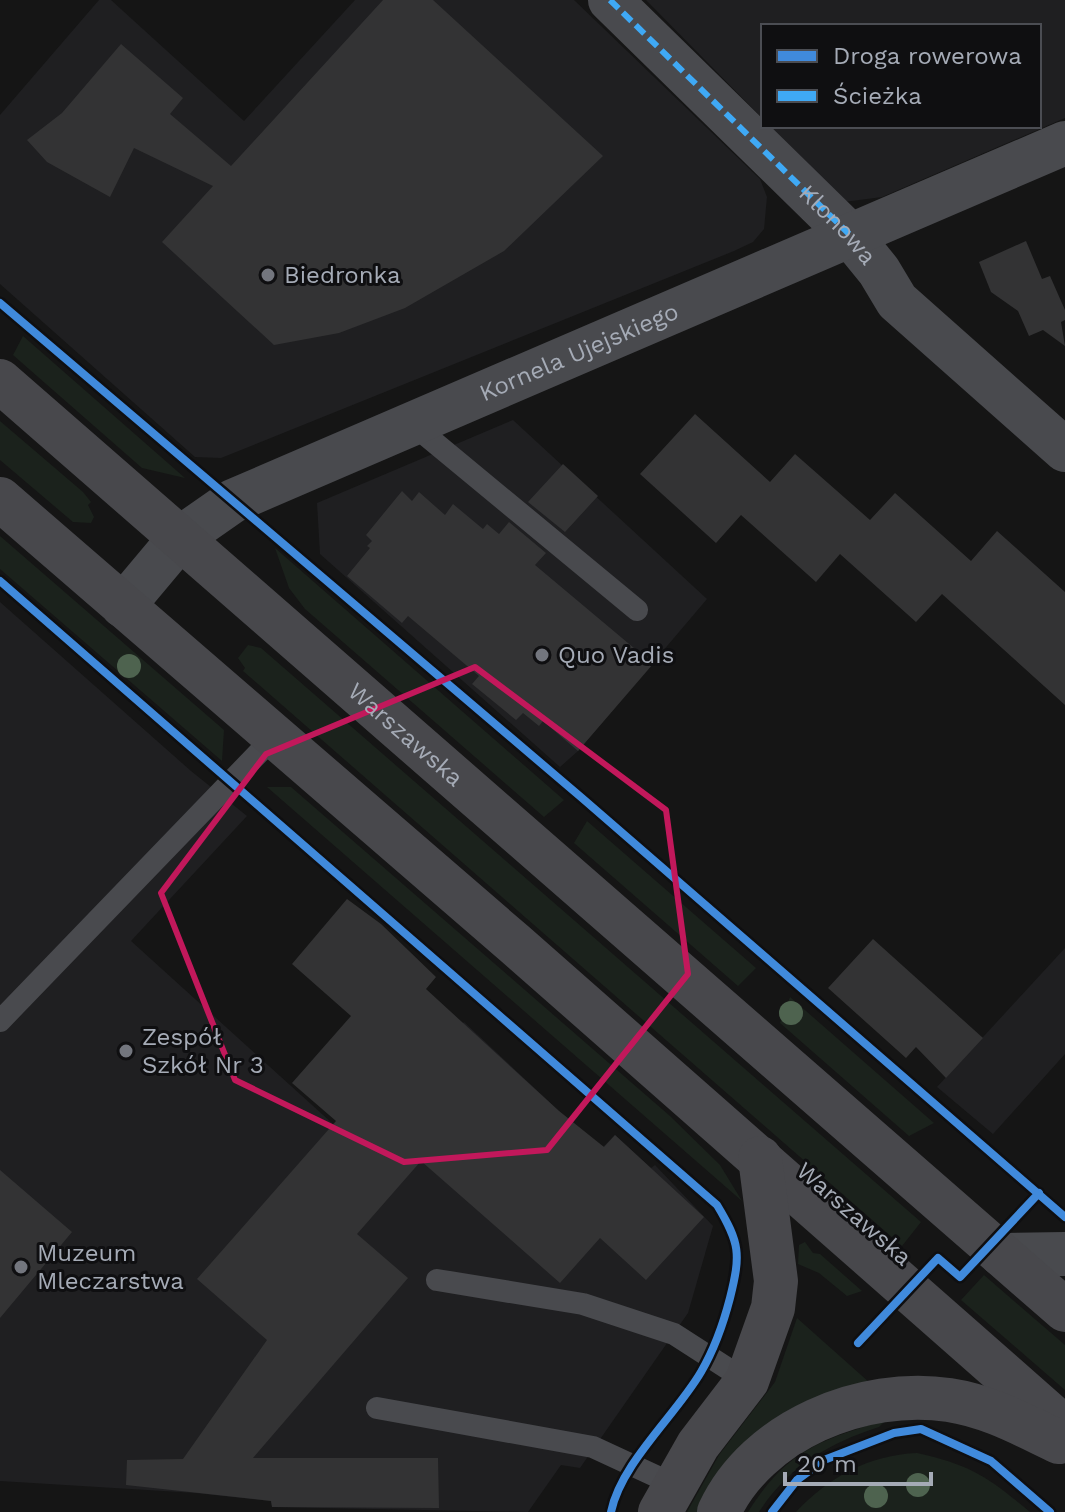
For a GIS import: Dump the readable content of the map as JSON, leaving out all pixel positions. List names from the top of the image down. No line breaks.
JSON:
{"streets":{"main road":["Warszawska"],"street":["Klonowa","Kornela Ujejskiego"]},"crossings":[["Klonowa","Kornela Ujejskiego"],["Kornela Ujejskiego","Warszawska"]],"places":["Biedronka","Quo Vadis","Zespół Szkół Nr 3","Muzeum Mleczarstwa"],"legend":["Droga rowerowa","Ścieżka"],"scale_bar":"20 m"}
